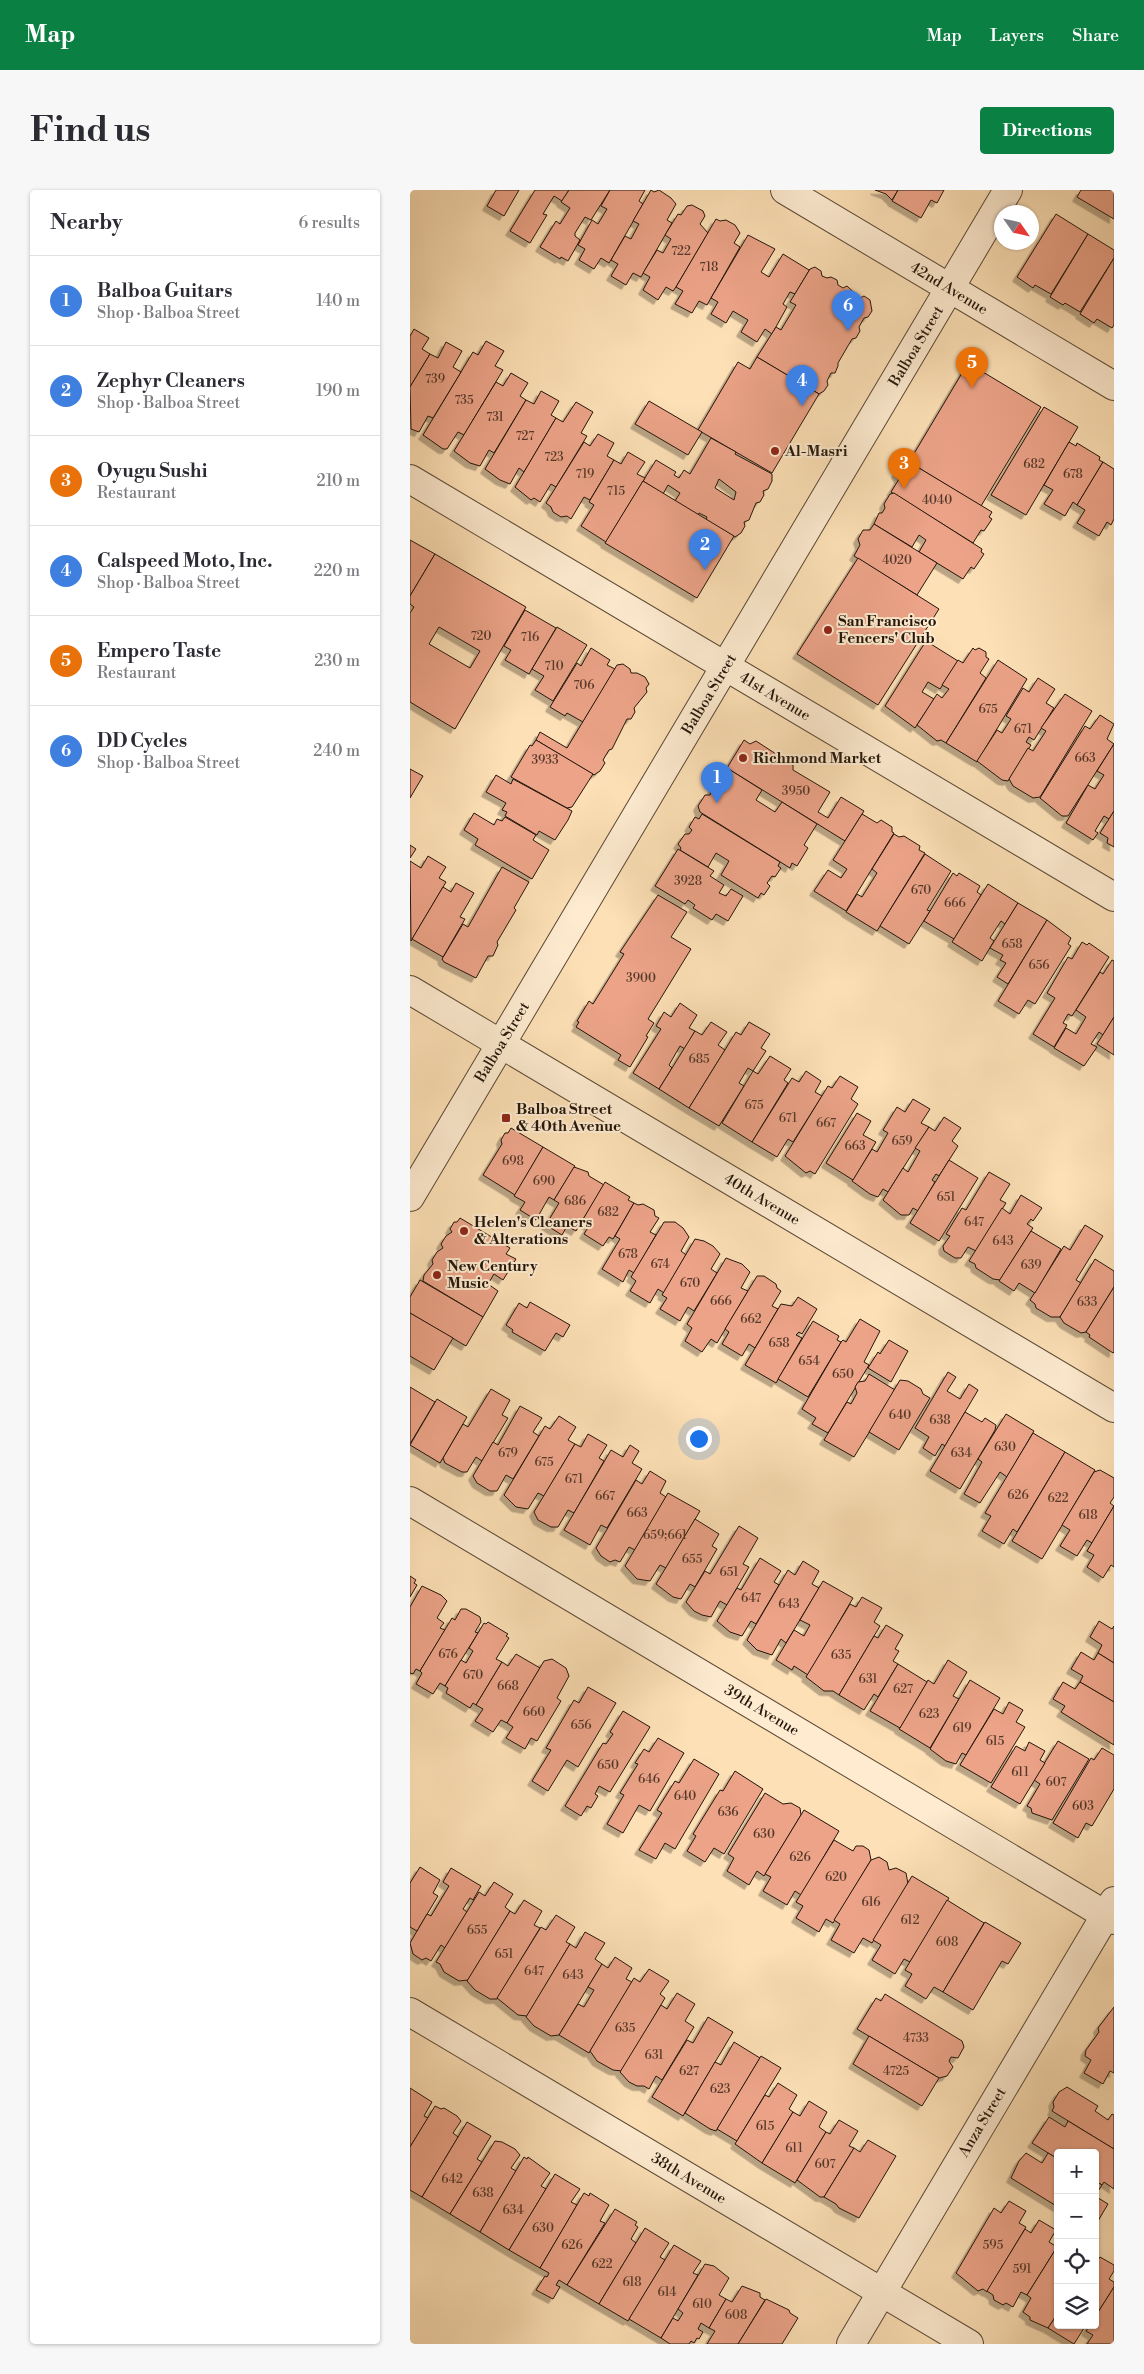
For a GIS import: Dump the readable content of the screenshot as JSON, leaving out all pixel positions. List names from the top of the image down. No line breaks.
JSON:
{"streets":{"street":["42nd Avenue","Balboa Street","41st Avenue","40th Avenue","39th Avenue","Anza Street","38th Avenue"]},"crossings":[["42nd Avenue","Balboa Street"],["Balboa Street","41st Avenue"],["Balboa Street","40th Avenue"],["39th Avenue","Anza Street"],["Anza Street","38th Avenue"]],"places":{"other":["Al-Masri","San Francisco Fencers' Club","Richmond Market","Helen's Cleaners & Alterations","New Century Music"],"transit":["Balboa Street & 40th Avenue"]},"house_numbers":["722","718","739","735","731","727","723","682","719","678","715","4040","4020","720","716","710","706","675","671","663","3933","3950","3928","670","666","658","656","3900","685","675","671","667","659","663","698","690","651","686","682","647","643","678","674","639","670","666","633","662","658","654","650","640","638","630","679","634","675","671","626","667","622","663","618","659;661","655","651","647","643","676","635","670","631","668","627","660","623","656","619","615","650","611","646","607","640","603","636","630","626","620","616","612","655","608","651","647","643","635","4733","631","627","4725","623","615","611","607","642","638","634","630","626","595","622","591","618","614","610","608"],"north":"bottom right","page":{"header":"Map","nav":["Map","Layers","Share"],"buttons":"Directions","title":"Find us","heading":["Nearby","6 results"],"list":[{"mark":"1","name":"Balboa Guitars","note":"Shop · Balboa Street","value":"140 m"},{"mark":"2","name":"Zephyr Cleaners","note":"Shop · Balboa Street","value":"190 m"},{"mark":"3","name":"Oyugu Sushi","note":"Restaurant","value":"210 m"},{"mark":"4","name":"Calspeed Moto, Inc.","note":"Shop · Balboa Street","value":"220 m"},{"mark":"5","name":"Empero Taste","note":"Restaurant","value":"230 m"},{"mark":"6","name":"DD Cycles","note":"Shop · Balboa Street","value":"240 m"}],"pins":["6","5","4","3","2","1"],"map_buttons":["+","−"]}}
